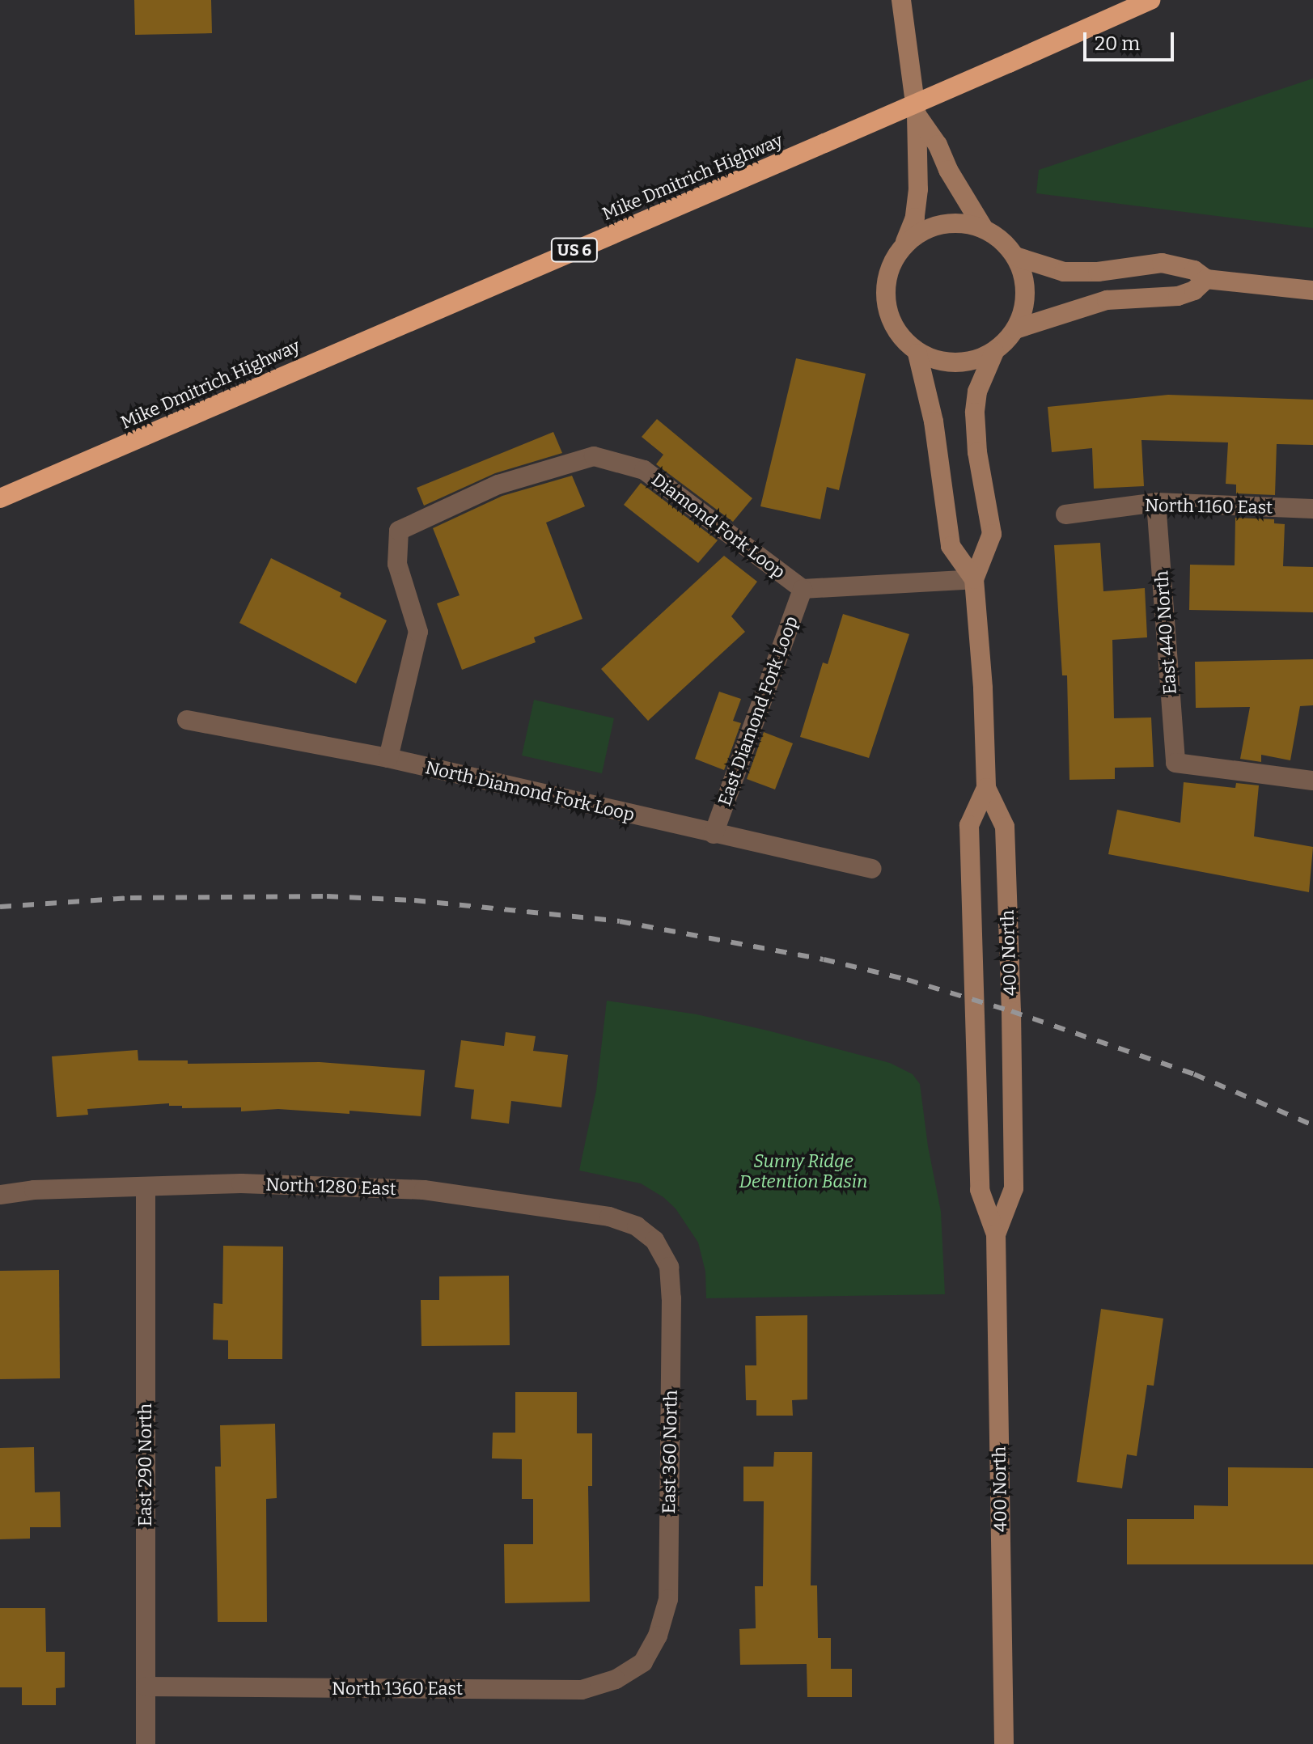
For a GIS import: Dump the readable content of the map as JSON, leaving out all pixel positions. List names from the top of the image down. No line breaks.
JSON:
{"streets":{"highway":["Mike Dmitrich Highway","US 6"],"main road":["400 North"],"street":["North 1160 East","Diamond Fork Loop","East 440 North","East Diamond Fork Loop","North Diamond Fork Loop","North 1280 East","East 360 North","East 290 North","North 1360 East"]},"crossings":[["North 1160 East","East 440 North"],["Diamond Fork Loop","East Diamond Fork Loop"],["Diamond Fork Loop","North Diamond Fork Loop"],["Diamond Fork Loop","400 North"],["East Diamond Fork Loop","North Diamond Fork Loop"],["North 1280 East","East 360 North"],["North 1280 East","East 290 North"],["East 360 North","North 1360 East"],["East 290 North","North 1360 East"]],"parks":["Sunny Ridge Detention Basin"],"scale_bar":"20 m"}
